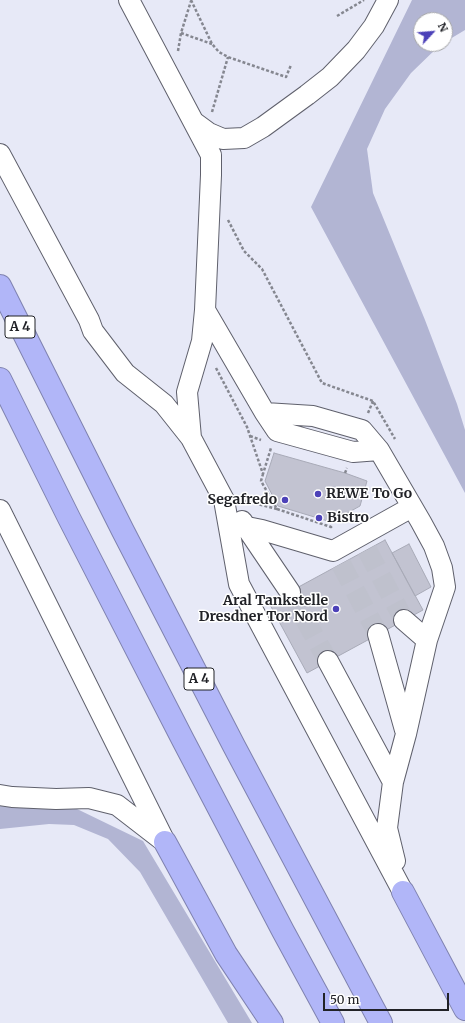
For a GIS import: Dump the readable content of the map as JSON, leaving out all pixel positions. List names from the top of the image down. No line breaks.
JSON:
{"streets":{"highway":["A 4"]},"places":["REWE To Go","Segafredo","Bistro","Aral Tankstelle Dresdner Tor Nord"],"scale_bar":"50 m","north":"top right"}
